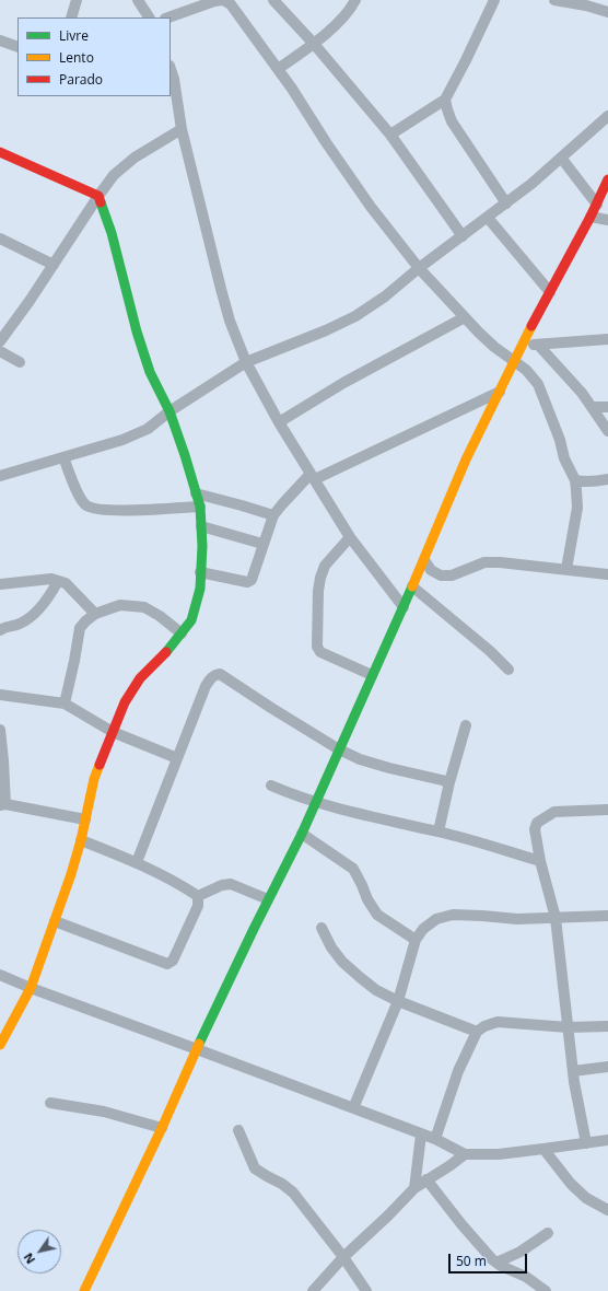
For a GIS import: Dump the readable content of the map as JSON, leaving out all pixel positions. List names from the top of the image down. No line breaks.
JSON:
{"legend":["Livre","Lento","Parado"],"scale_bar":"50 m","north":"bottom left"}
